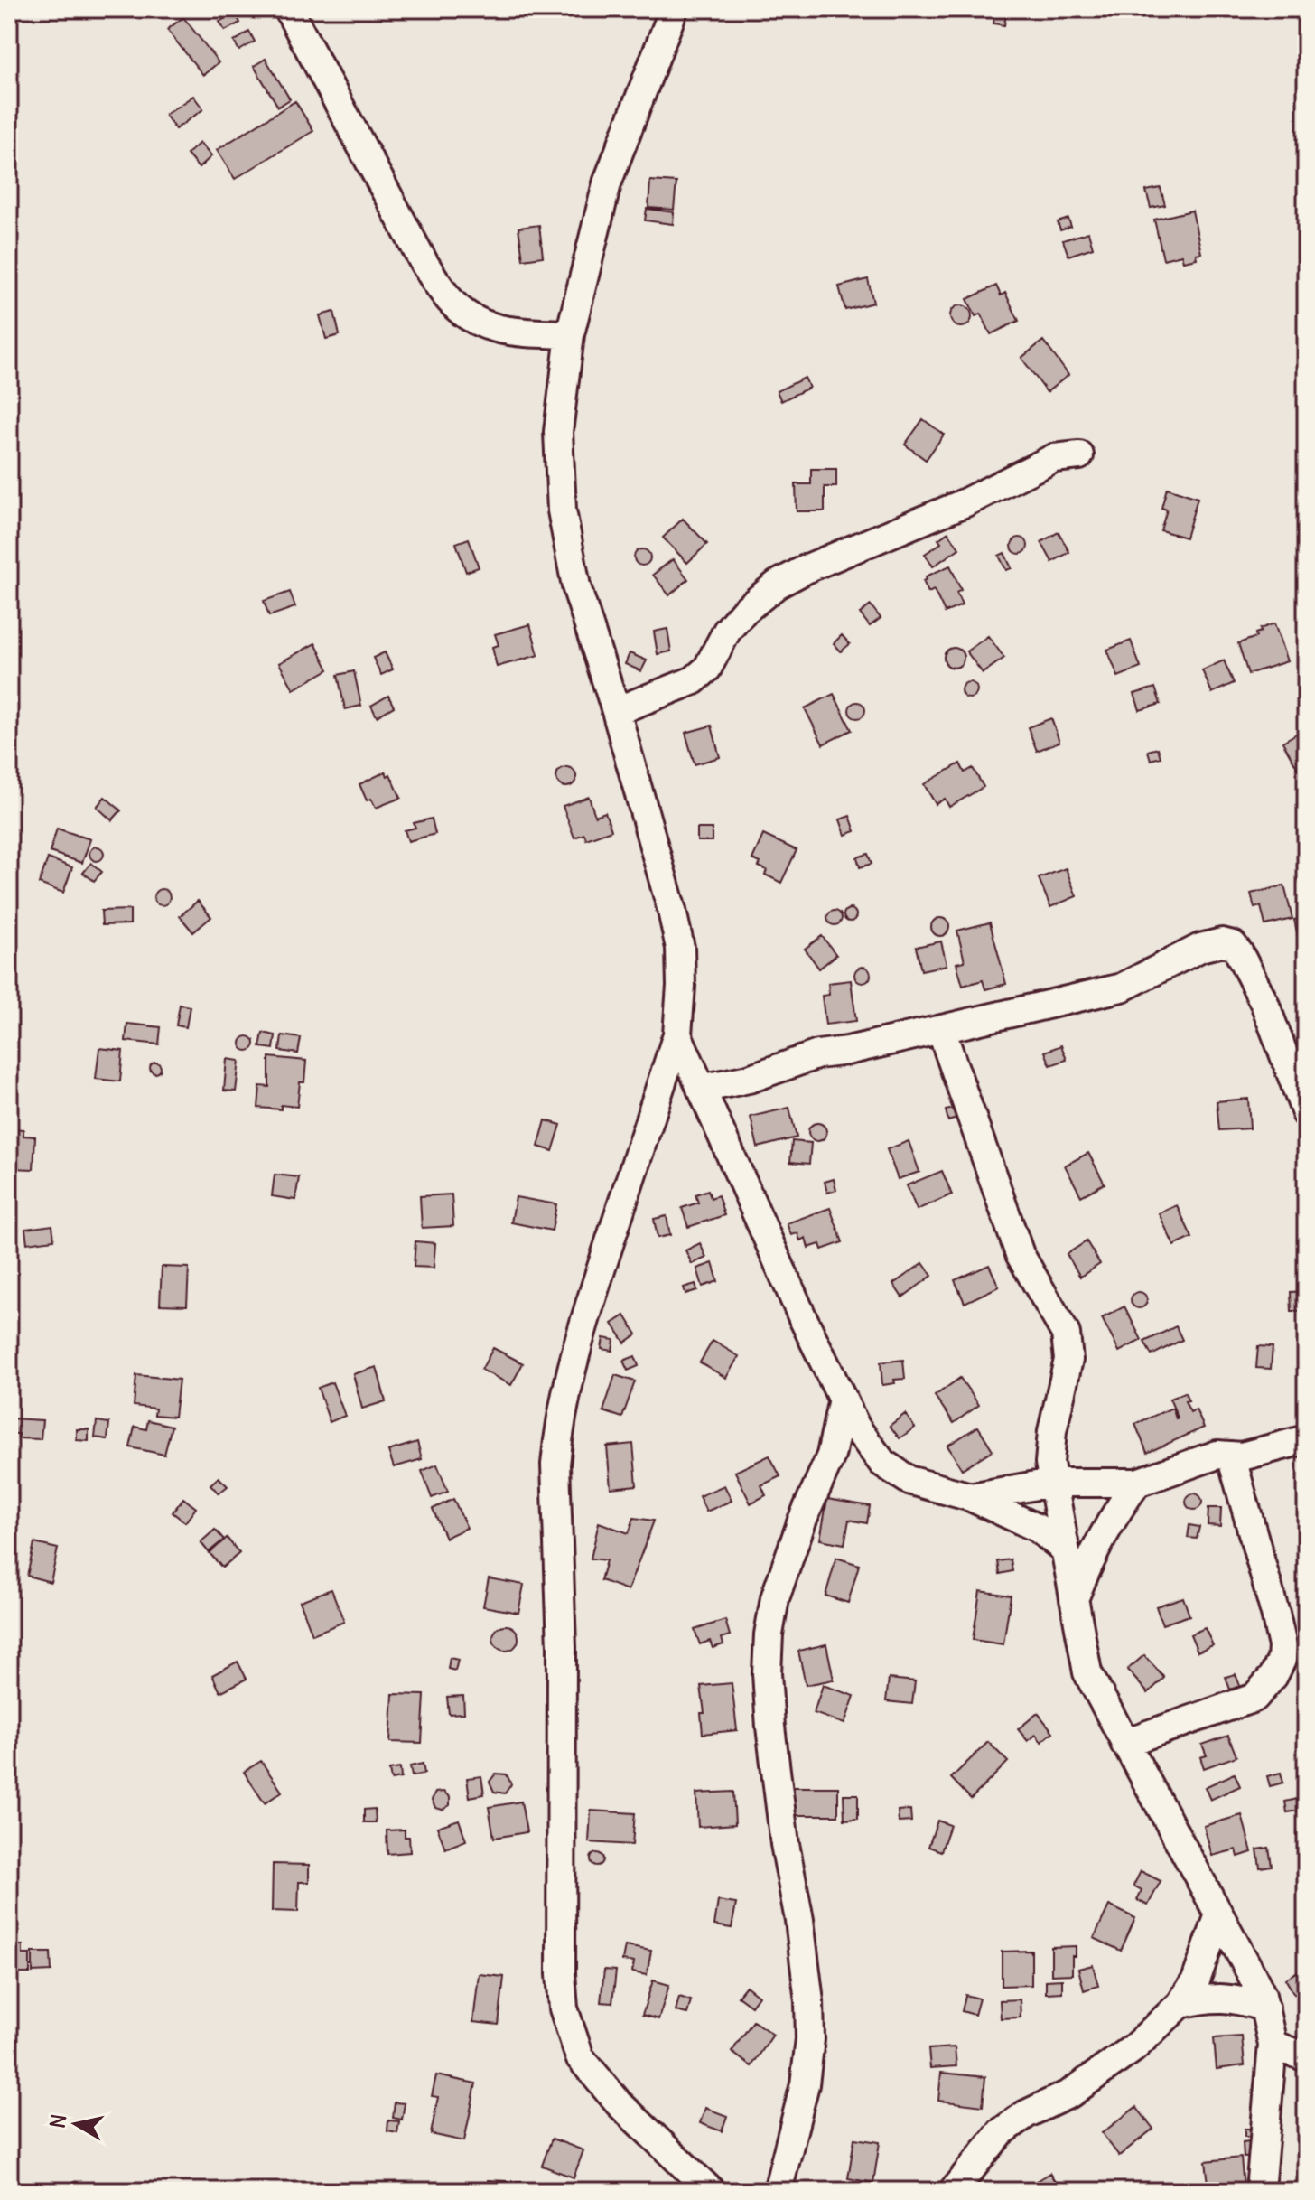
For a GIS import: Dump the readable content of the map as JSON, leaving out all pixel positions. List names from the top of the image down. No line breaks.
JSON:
{"north":"left"}
